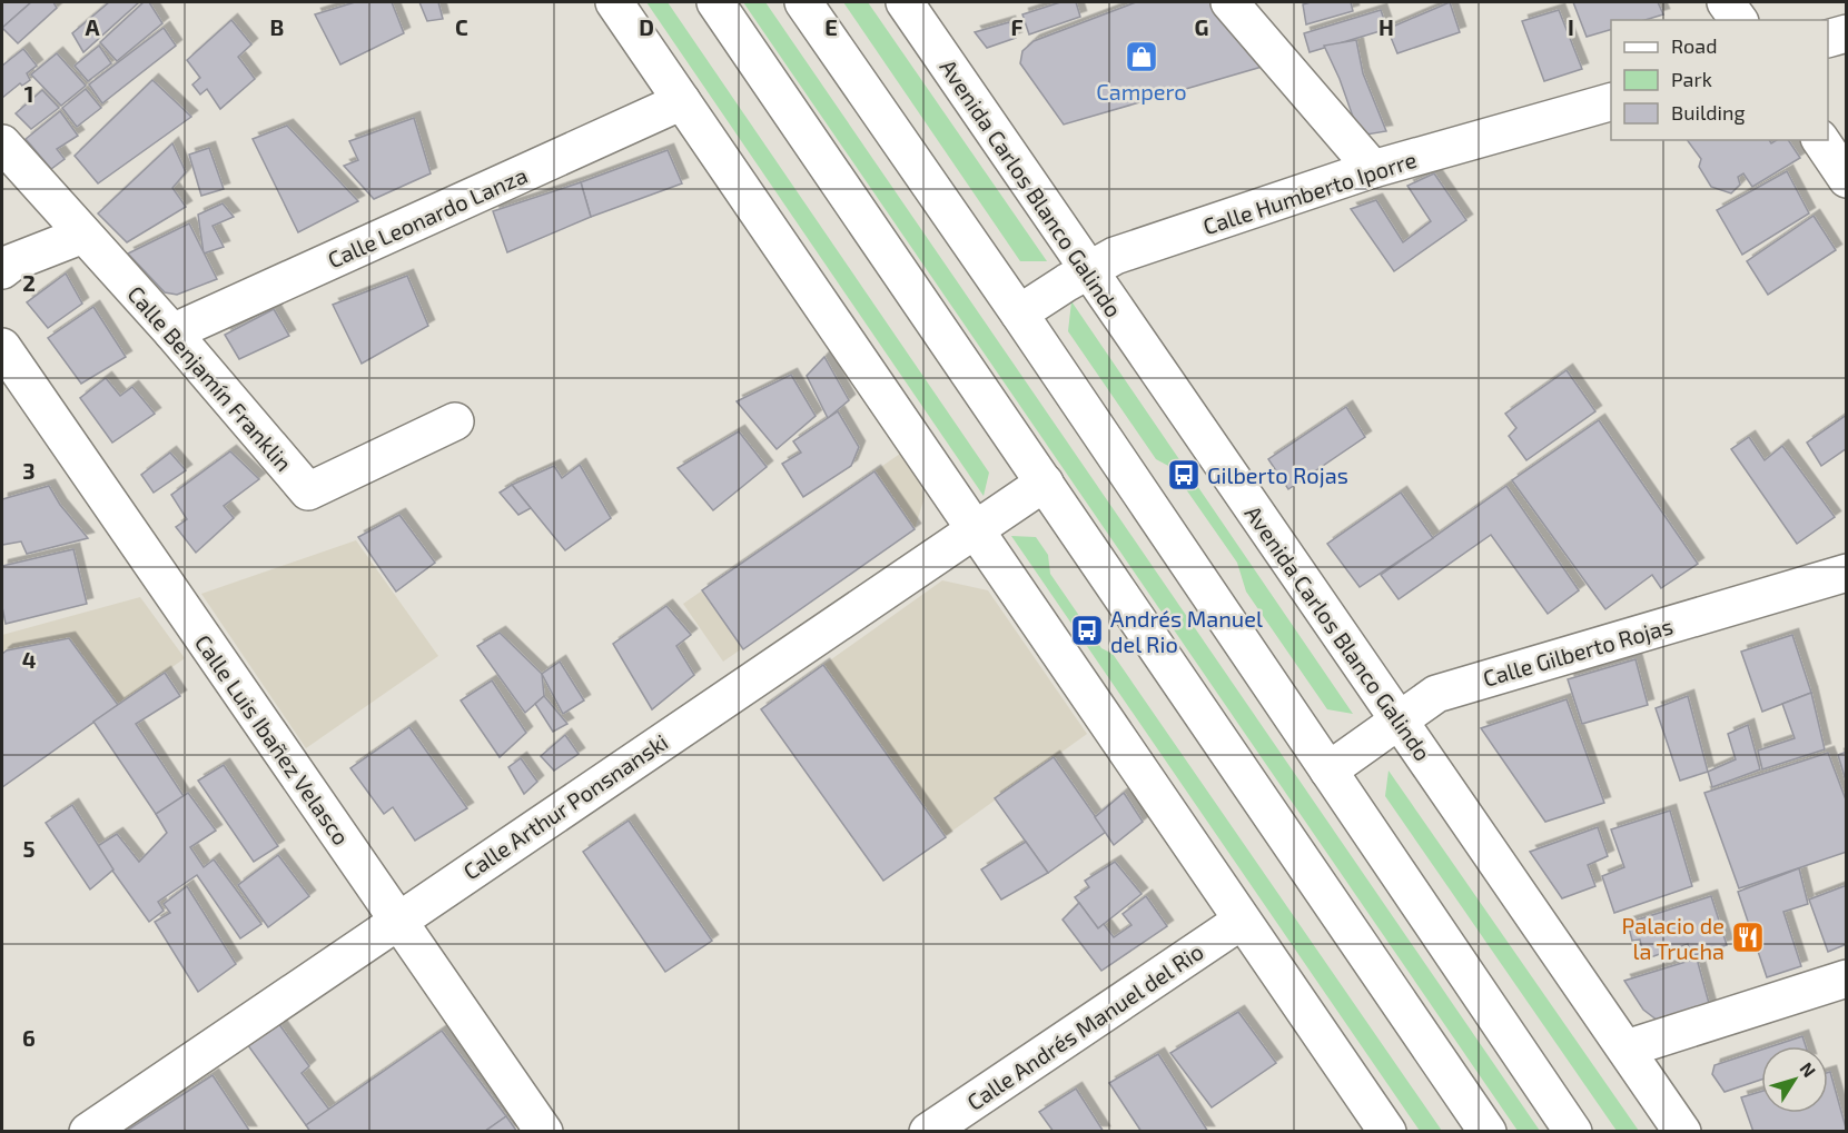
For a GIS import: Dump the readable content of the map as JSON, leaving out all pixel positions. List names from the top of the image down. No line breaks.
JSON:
{"streets":{"main road":["Avenida Carlos Blanco Galindo","Calle Humberto Iporre","Calle Leonardo Lanza","Calle Benjamín Franklin","Calle Gilberto Rojas","Calle Luis Ibañez Velasco","Calle Arthur Ponsnanski","Calle Andrés Manuel del Rio"]},"crossings":[["Avenida Carlos Blanco Galindo","Calle Humberto Iporre"],["Avenida Carlos Blanco Galindo","Calle Gilberto Rojas"],["Calle Leonardo Lanza","Calle Benjamín Franklin"],["Calle Luis Ibañez Velasco","Calle Arthur Ponsnanski"]],"places":{"shop":["Campero"],"bus stop":["Gilberto Rojas","Andrés Manuel del Rio"],"restaurant":["Palacio de la Trucha"]},"legend":["Road","Park","Building"],"north":"top right","grid":{"columns":["A","B","C","D","E","F","G","H","I"],"rows":["1","2","3","4","5","6"]}}
